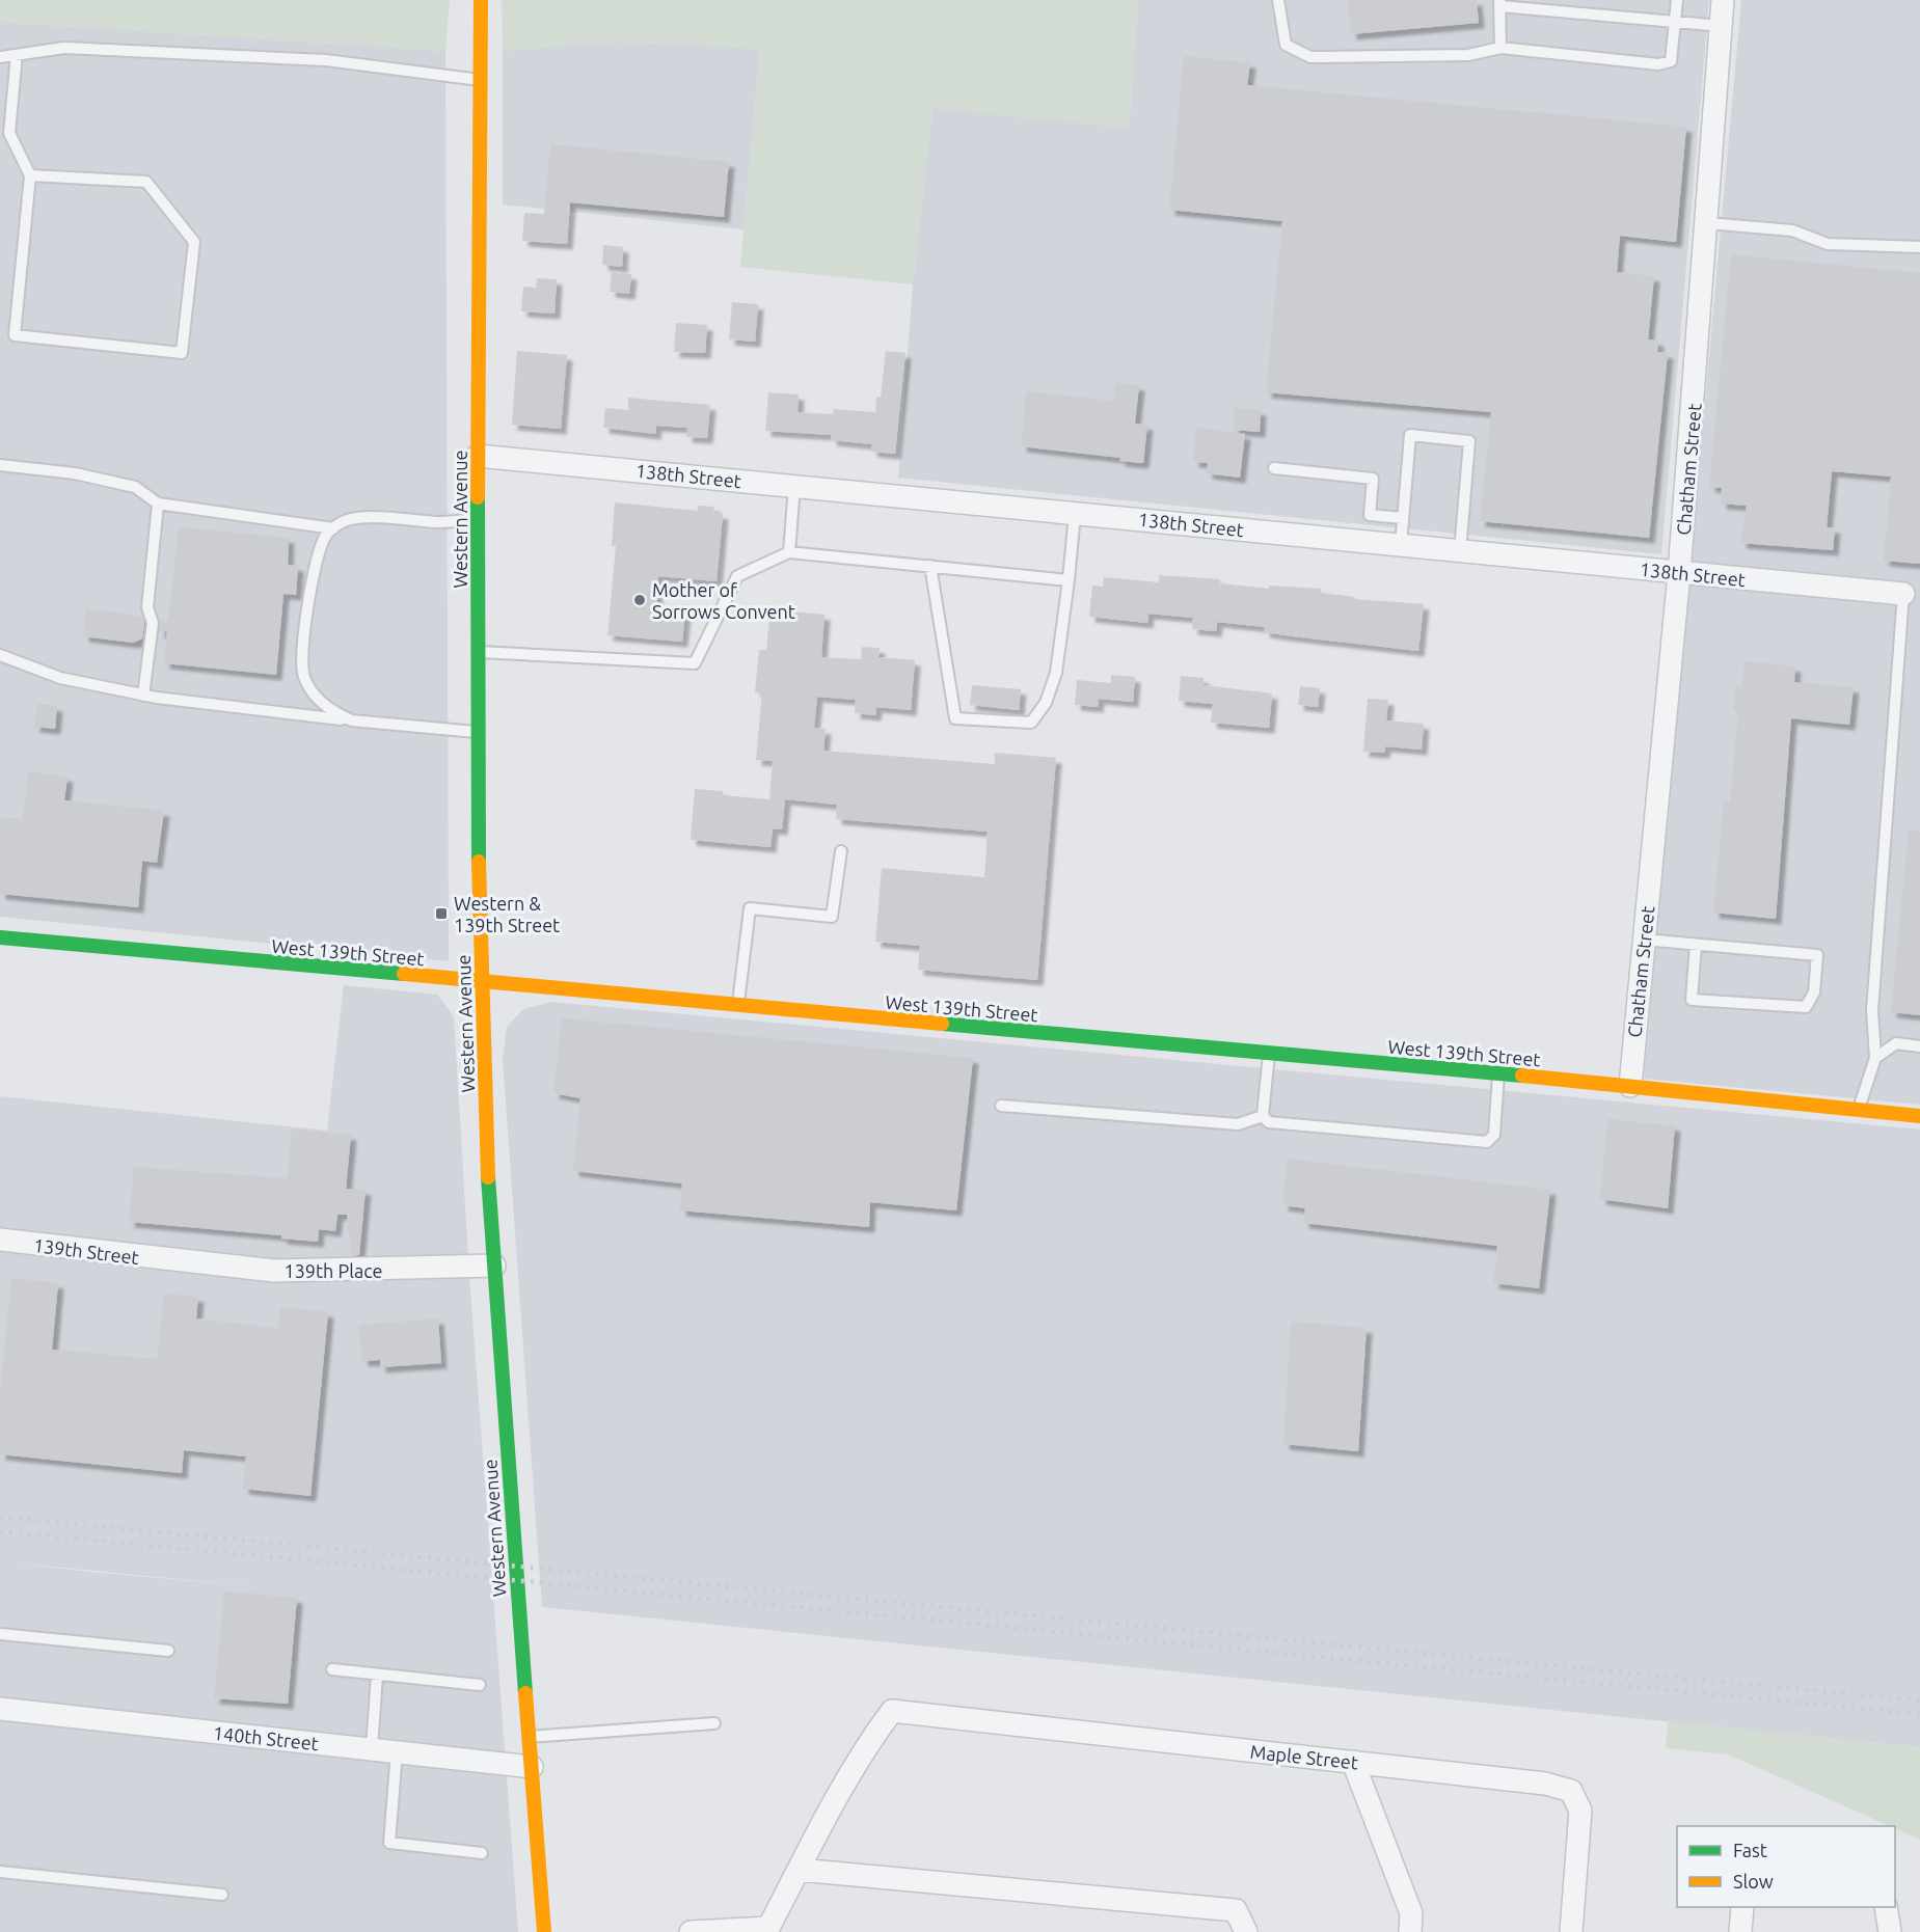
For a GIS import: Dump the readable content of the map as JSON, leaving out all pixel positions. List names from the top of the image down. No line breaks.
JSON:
{"streets":{"main road":["Western Avenue","West 139th Street"],"street":["Chatham Street","138th Street","139th Street","139th Place","140th Street","Maple Street"]},"crossings":[["Chatham Street","138th Street"],["Chatham Street","West 139th Street"],["138th Street","Western Avenue"],["Western Avenue","West 139th Street"],["Western Avenue","139th Place"],["Western Avenue","140th Street"],["139th Street","139th Place"]],"places":{"other":["Mother of Sorrows Convent"],"transit":["Western & 139th Street"]},"legend":["Fast","Slow"]}
